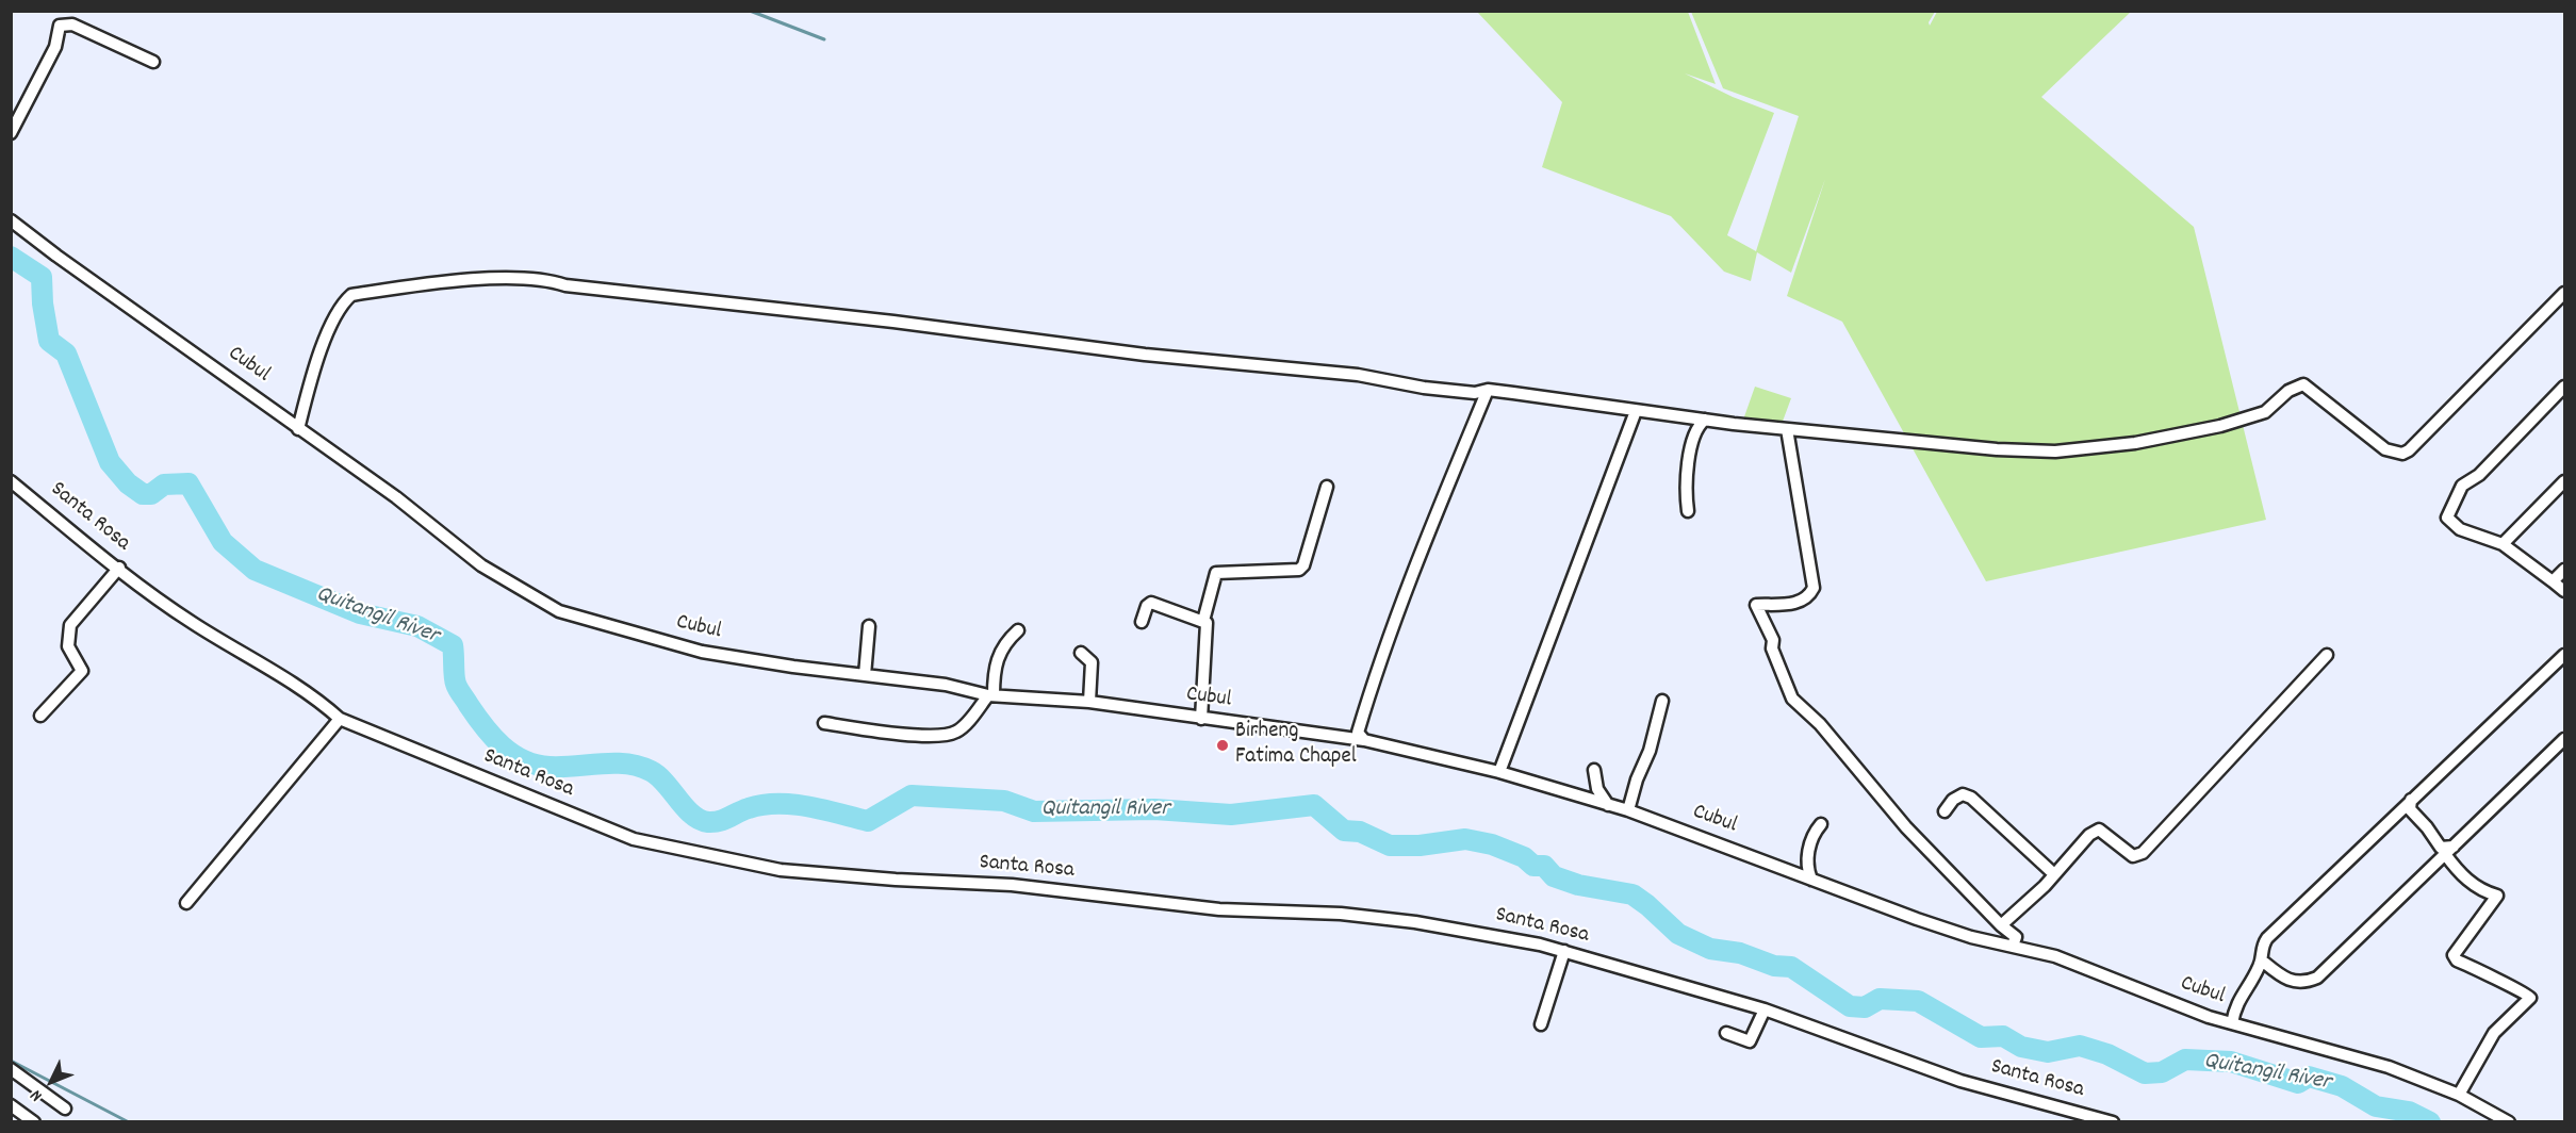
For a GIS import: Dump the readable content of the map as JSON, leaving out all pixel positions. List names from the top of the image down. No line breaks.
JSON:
{"streets":{"street":["Cubul","Santa Rosa"]},"water":["Quitangil River"],"places":["Birheng Fatima Chapel"],"north":"bottom left"}
